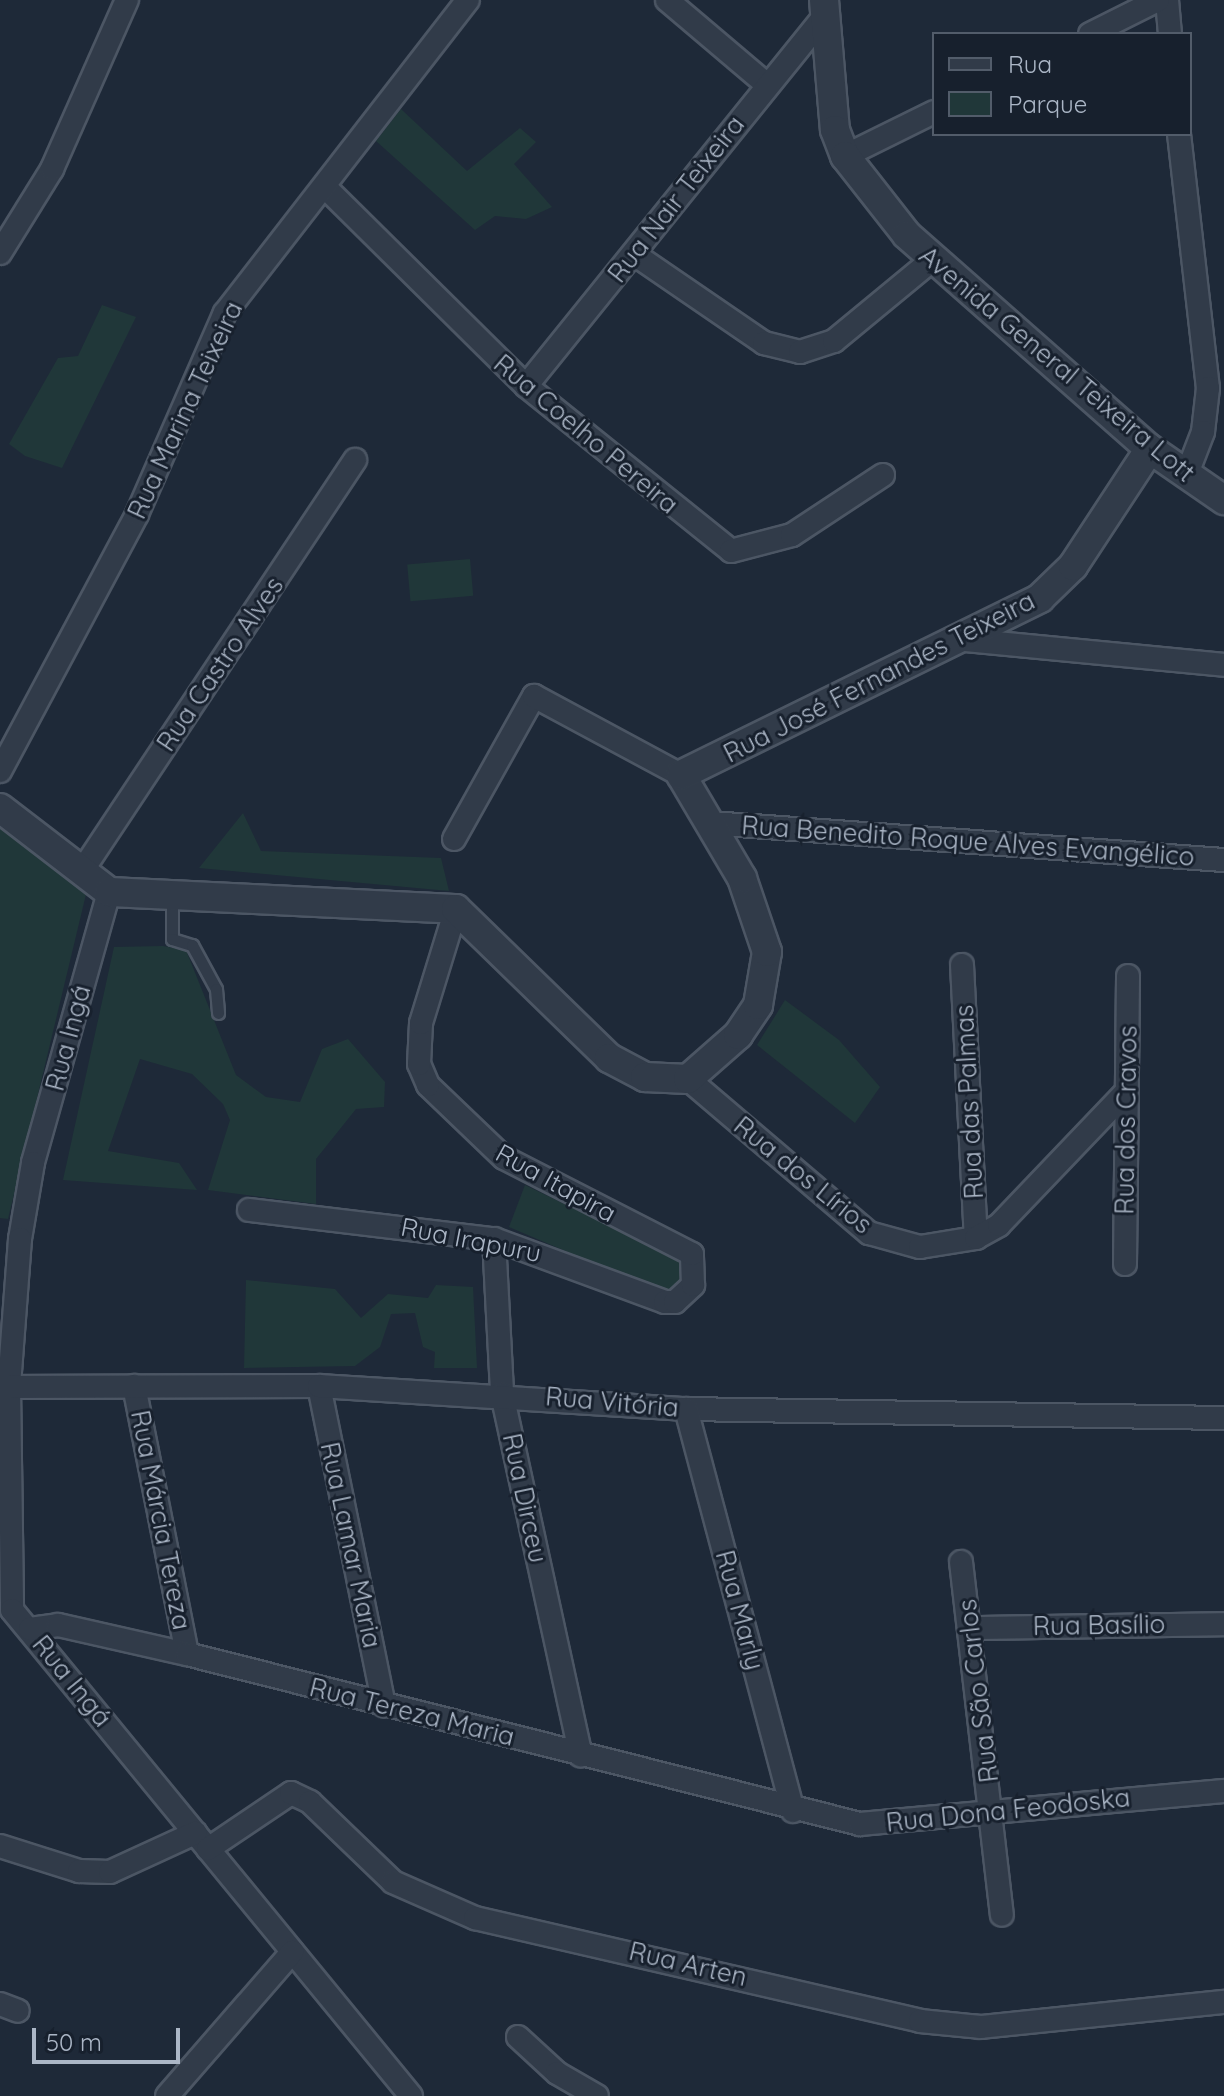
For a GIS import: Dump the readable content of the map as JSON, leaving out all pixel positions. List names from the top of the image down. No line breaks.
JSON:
{"streets":{"street":["Rua Nair Teixeira","Avenida General Teixeira Lott","Rua Marina Teixeira","Rua Coelho Pereira","Rua Castro Alves","Rua José Fernandes Teixeira","Rua Benedito Roque Alves Evangélico","Rua Ingá","Rua das Palmas","Rua dos Cravos","Rua dos Lírios","Rua Itapira","Rua Irapuru","Rua Vitória","Rua Dirceu","Rua Márcia Tereza","Rua Lamar Maria","Rua Marly","Rua Basílio","Rua São Carlos","Rua Tereza Maria","Rua Dona Feodoska","Rua Arten"]},"crossings":[["Rua Nair Teixeira","Avenida General Teixeira Lott"],["Rua Nair Teixeira","Rua Coelho Pereira"],["Avenida General Teixeira Lott","Rua José Fernandes Teixeira"],["Rua Marina Teixeira","Rua Coelho Pereira"],["Rua Ingá","Rua Vitória"],["Rua Ingá","Rua Tereza Maria"],["Rua Ingá","Rua Arten"],["Rua das Palmas","Rua dos Lírios"],["Rua Itapira","Rua Irapuru"],["Rua Irapuru","Rua Dirceu"],["Rua Vitória","Rua Dirceu"],["Rua Vitória","Rua Márcia Tereza"],["Rua Vitória","Rua Lamar Maria"],["Rua Vitória","Rua Marly"],["Rua Dirceu","Rua Tereza Maria"],["Rua Márcia Tereza","Rua Tereza Maria"],["Rua Lamar Maria","Rua Tereza Maria"],["Rua Marly","Rua Tereza Maria"],["Rua Marly","Rua Dona Feodoska"],["Rua Basílio","Rua São Carlos"],["Rua São Carlos","Rua Dona Feodoska"],["Rua Tereza Maria","Rua Dona Feodoska"]],"legend":["Rua","Parque"],"scale_bar":"50 m"}
